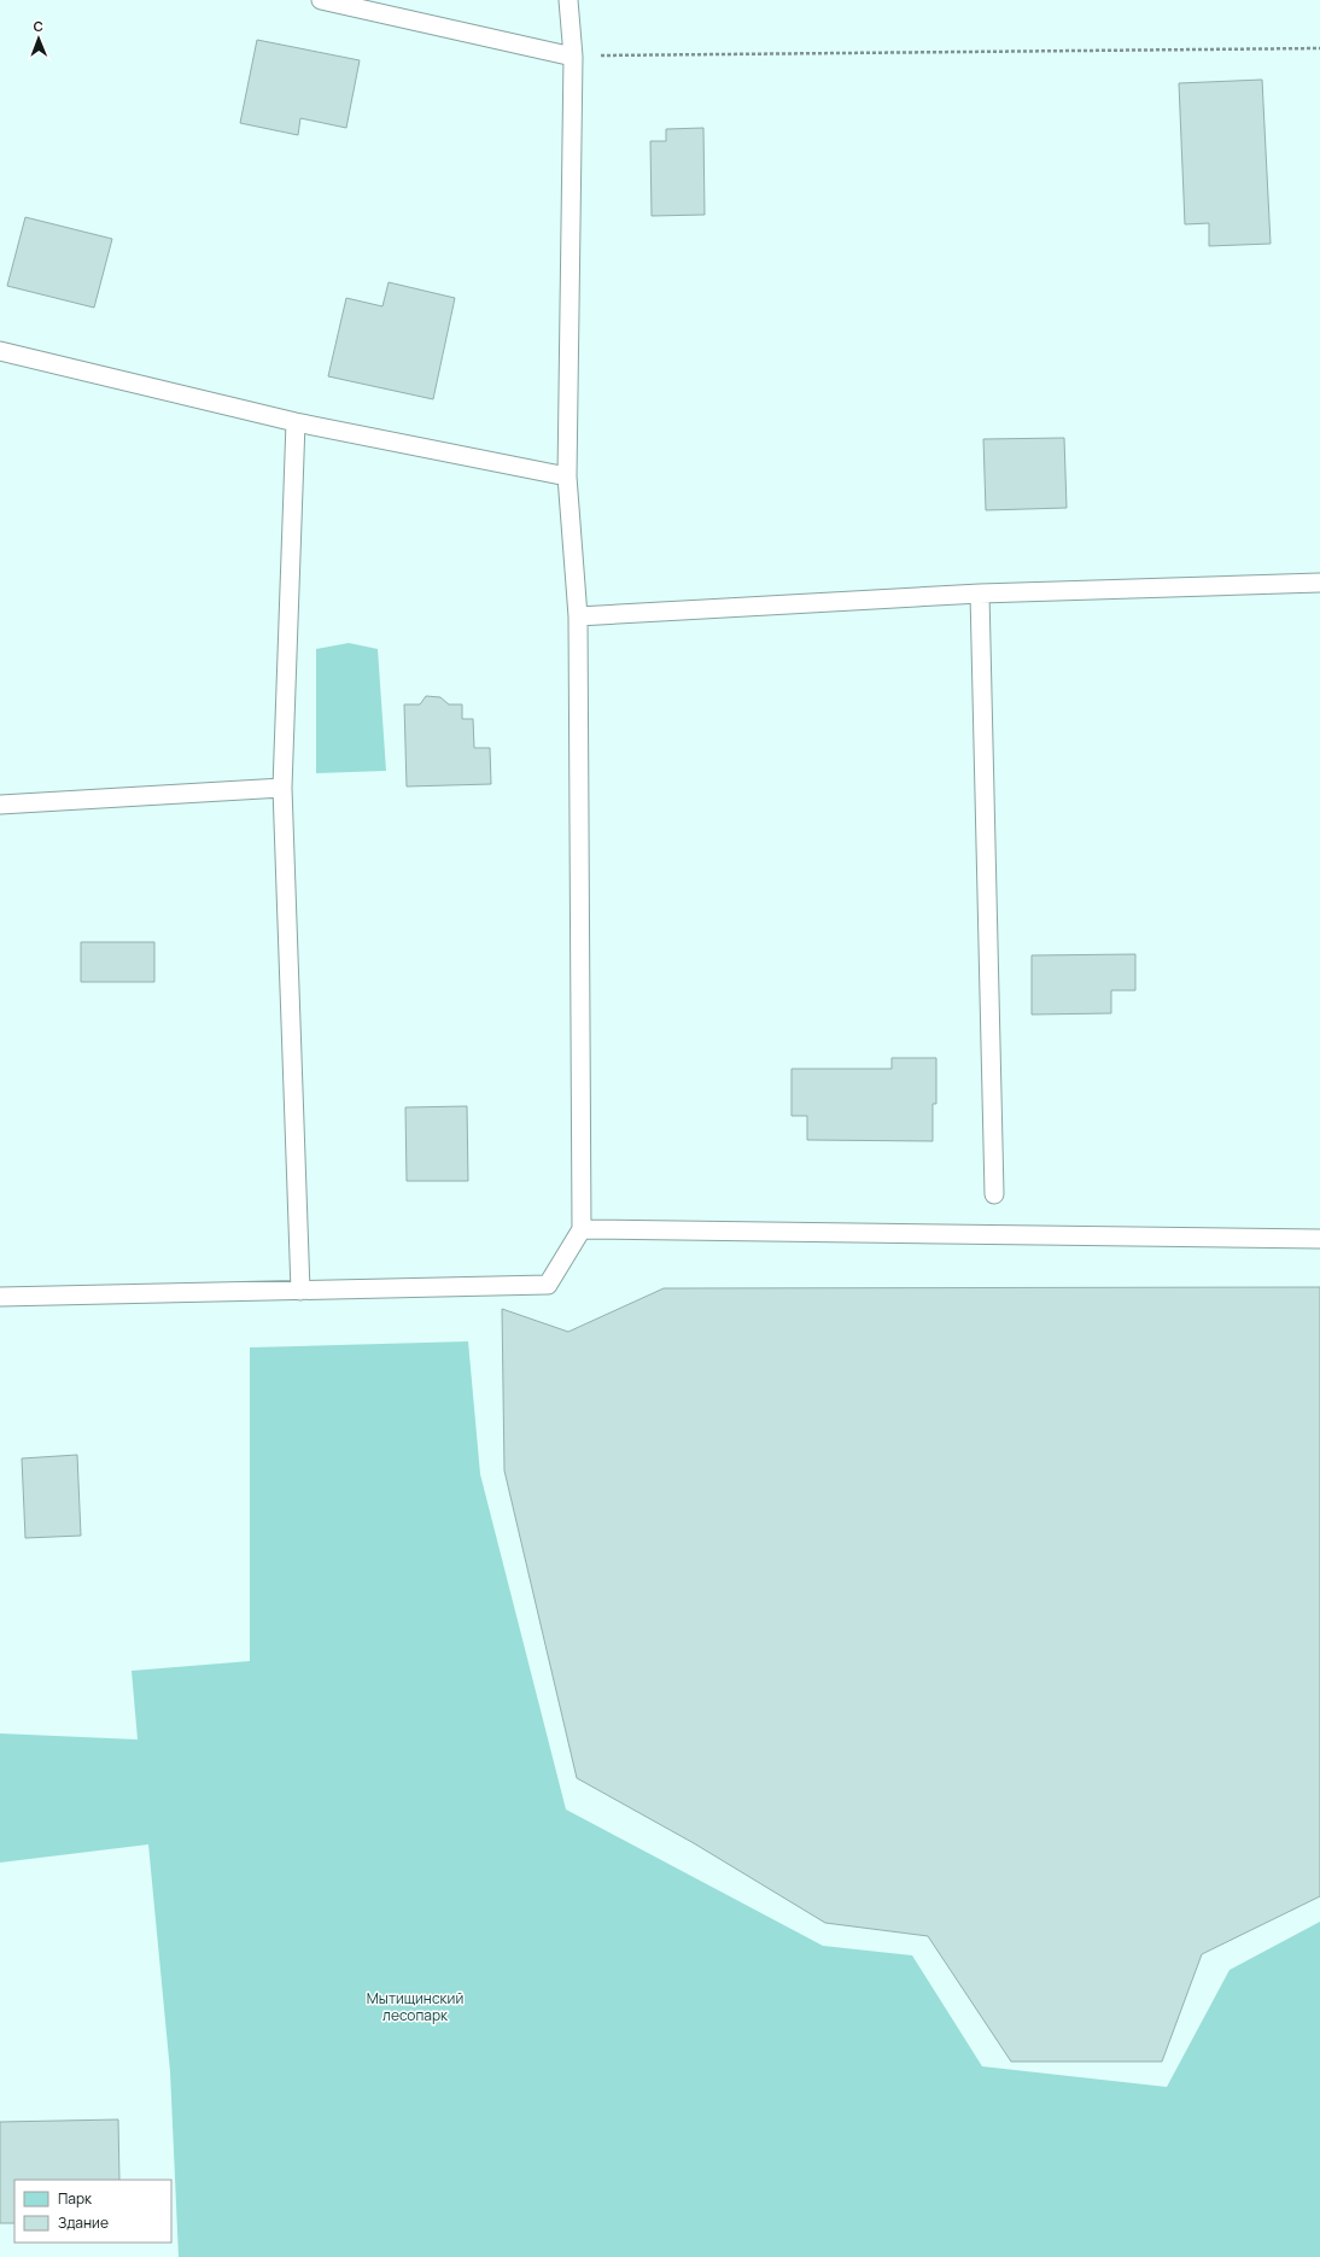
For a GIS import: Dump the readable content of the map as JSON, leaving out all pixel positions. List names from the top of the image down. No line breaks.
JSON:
{"parks":["Мытищинский лесопарк"],"legend":["Парк","Здание"],"north":"top"}
